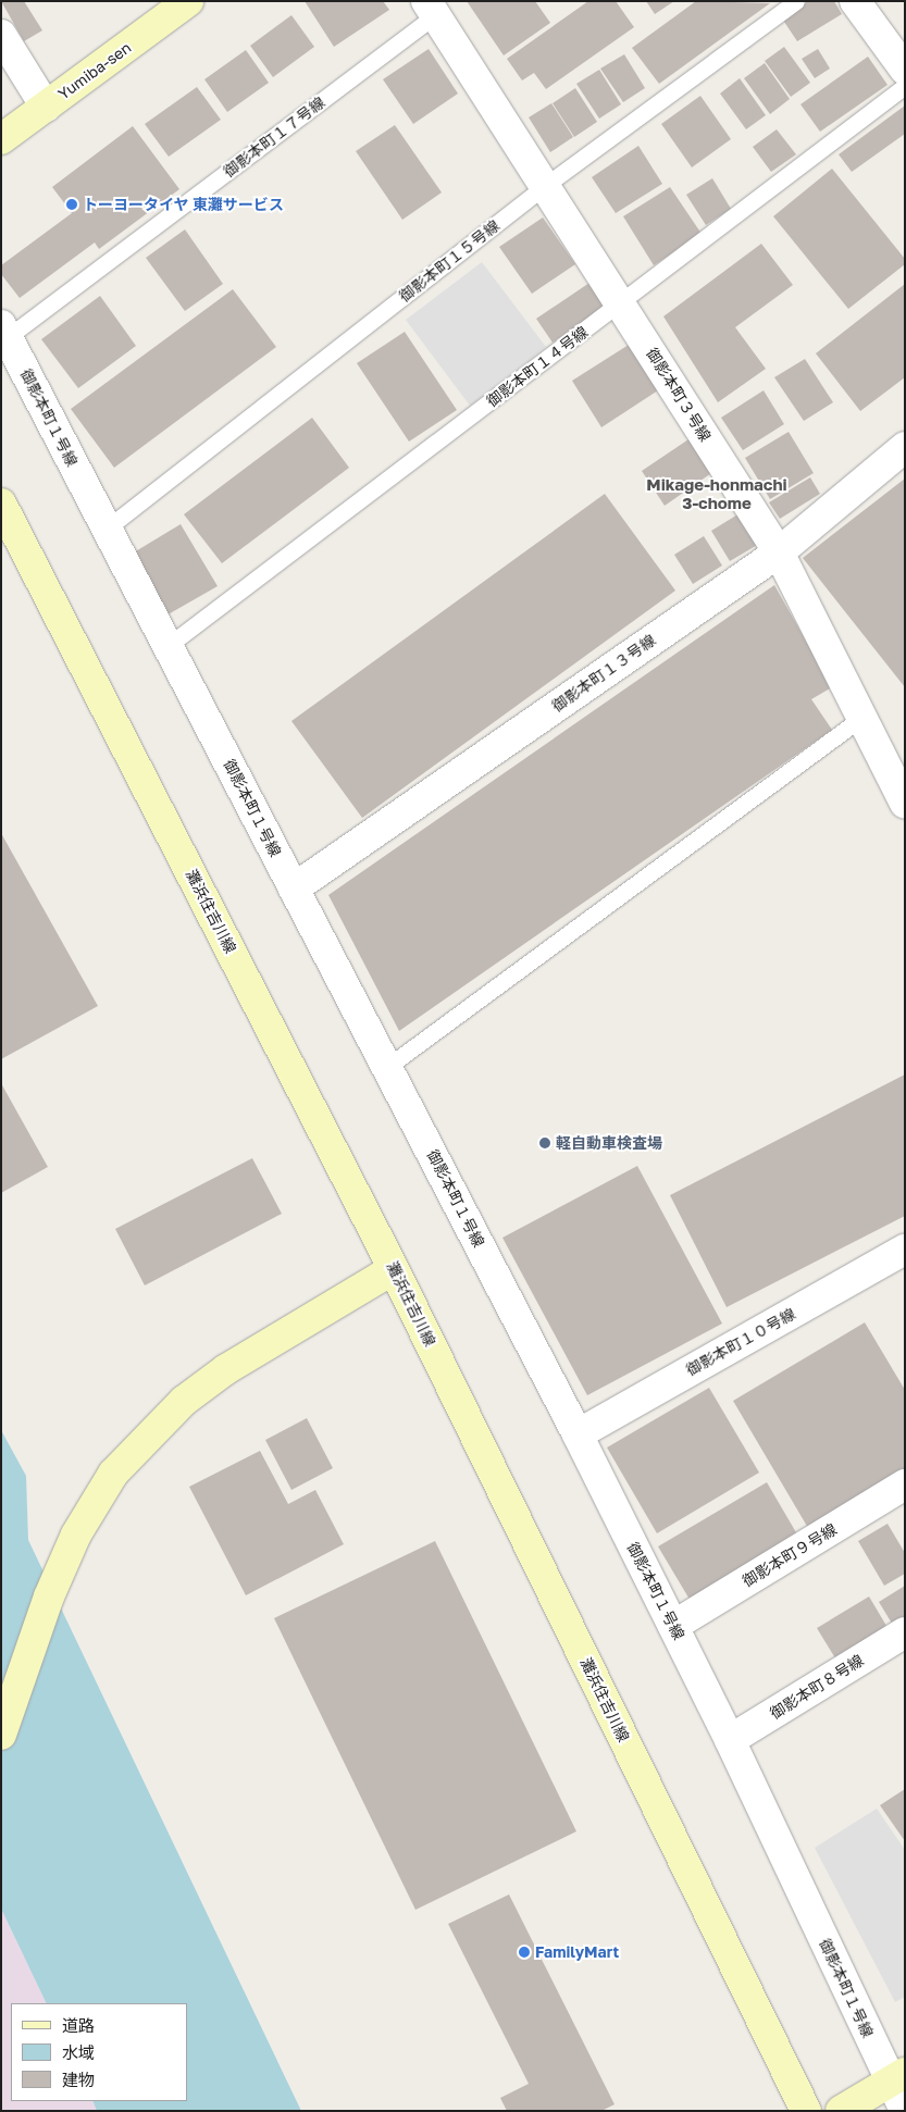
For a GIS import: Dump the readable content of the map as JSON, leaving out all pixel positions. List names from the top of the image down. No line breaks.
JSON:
{"streets":{"street":["Yumiba-sen","御影本町３号線","御影本町１号線","御影本町１３号線","灘浜住吉川線","御影本町１０号線","御影本町９号線","御影本町８号線"],"lane":["御影本町１７号線","御影本町１５号線","御影本町１４号線"]},"crossings":[["御影本町１７号線","御影本町３号線"],["御影本町１７号線","御影本町１号線"],["御影本町１５号線","御影本町３号線"],["御影本町１５号線","御影本町１号線"],["御影本町１４号線","御影本町３号線"],["御影本町１４号線","御影本町１号線"],["御影本町３号線","御影本町１３号線"],["御影本町１号線","御影本町１３号線"],["御影本町１号線","御影本町１０号線"],["御影本町１号線","御影本町９号線"],["御影本町１号線","御影本町８号線"]],"districts":["Mikage-honmachi 3-chome"],"places":["トーヨータイヤ 東灘サービス","軽自動車検査場","FamilyMart"],"legend":["道路","水域","建物"]}
